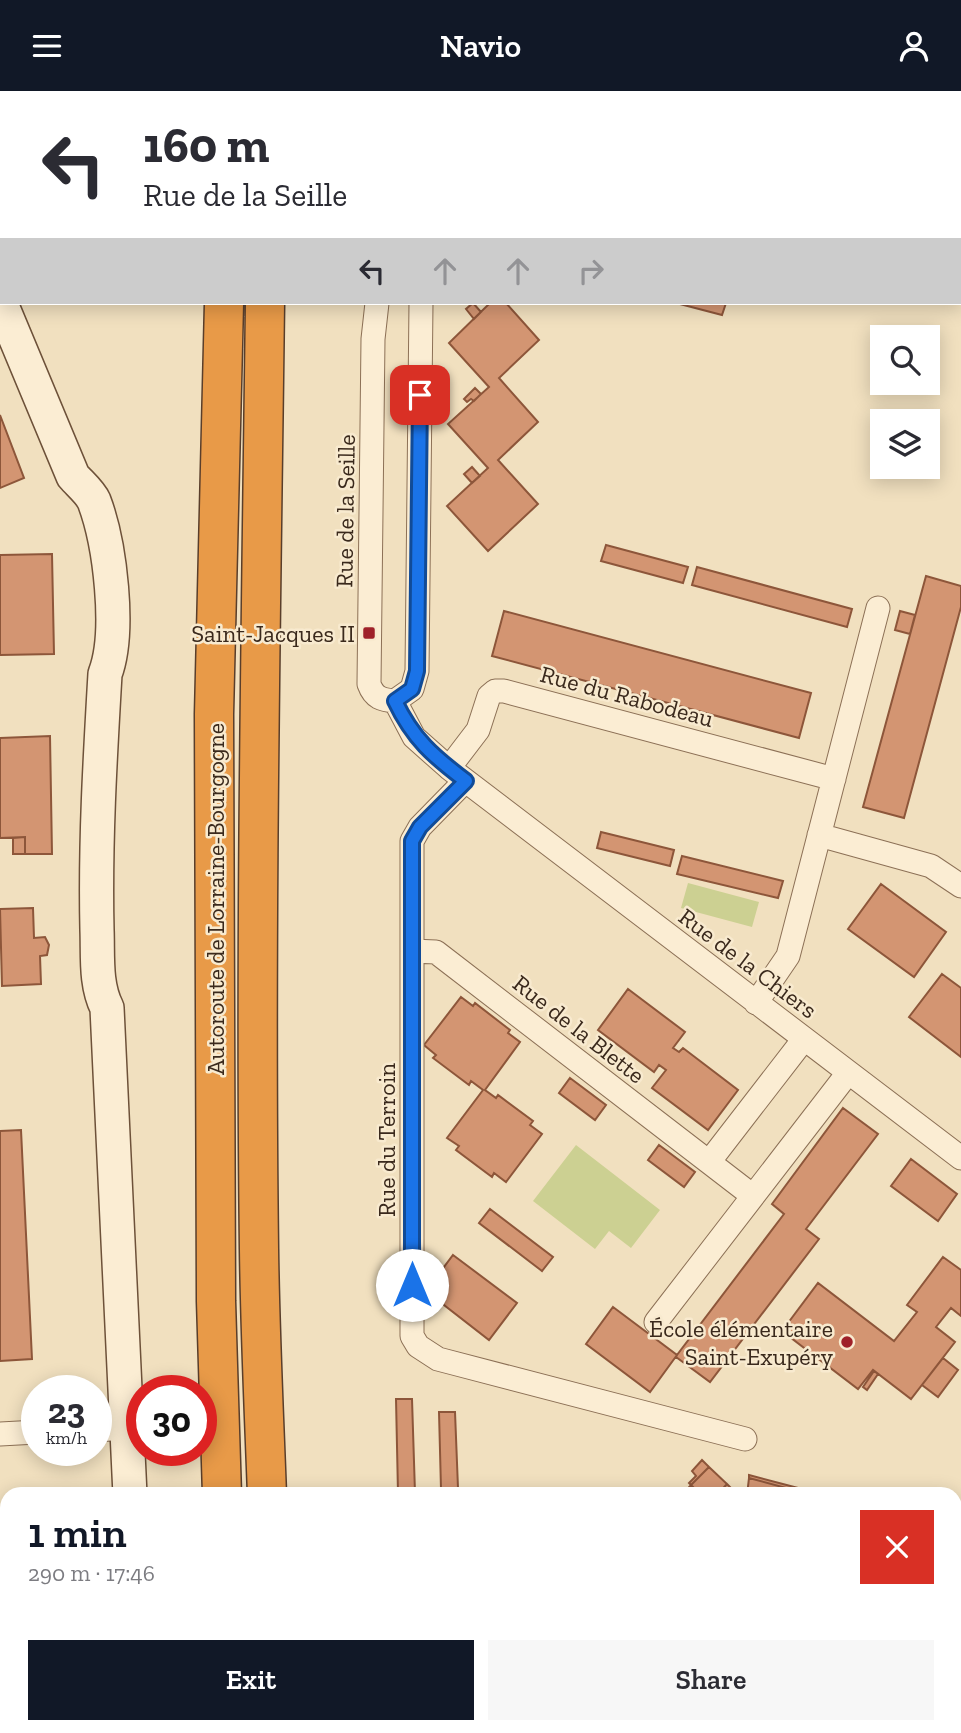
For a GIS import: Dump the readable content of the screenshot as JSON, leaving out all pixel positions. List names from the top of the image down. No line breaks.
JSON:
{"streets":{"highway":["Autoroute de Lorraine-Bourgogne"],"street":["Rue de la Seille","Rue du Rabodeau","Rue de la Chiers","Rue de la Blette","Rue du Terroin"]},"crossings":[["Rue de la Seille","Rue du Rabodeau"],["Rue de la Seille","Rue de la Chiers"],["Rue de la Seille","Rue du Terroin"],["Rue du Rabodeau","Rue du Terroin"],["Rue de la Blette","Rue du Terroin"]],"places":{"transit":["Saint-Jacques II"],"other":["École élémentaire Saint-Exupéry"]},"page":{"header":"Navio","turn":["160 m","Rue de la Seille"],"speed":"23 km/h","limit":"30","heading":["1 min","290 m · 17:46"],"buttons":["Exit","Share"]}}
